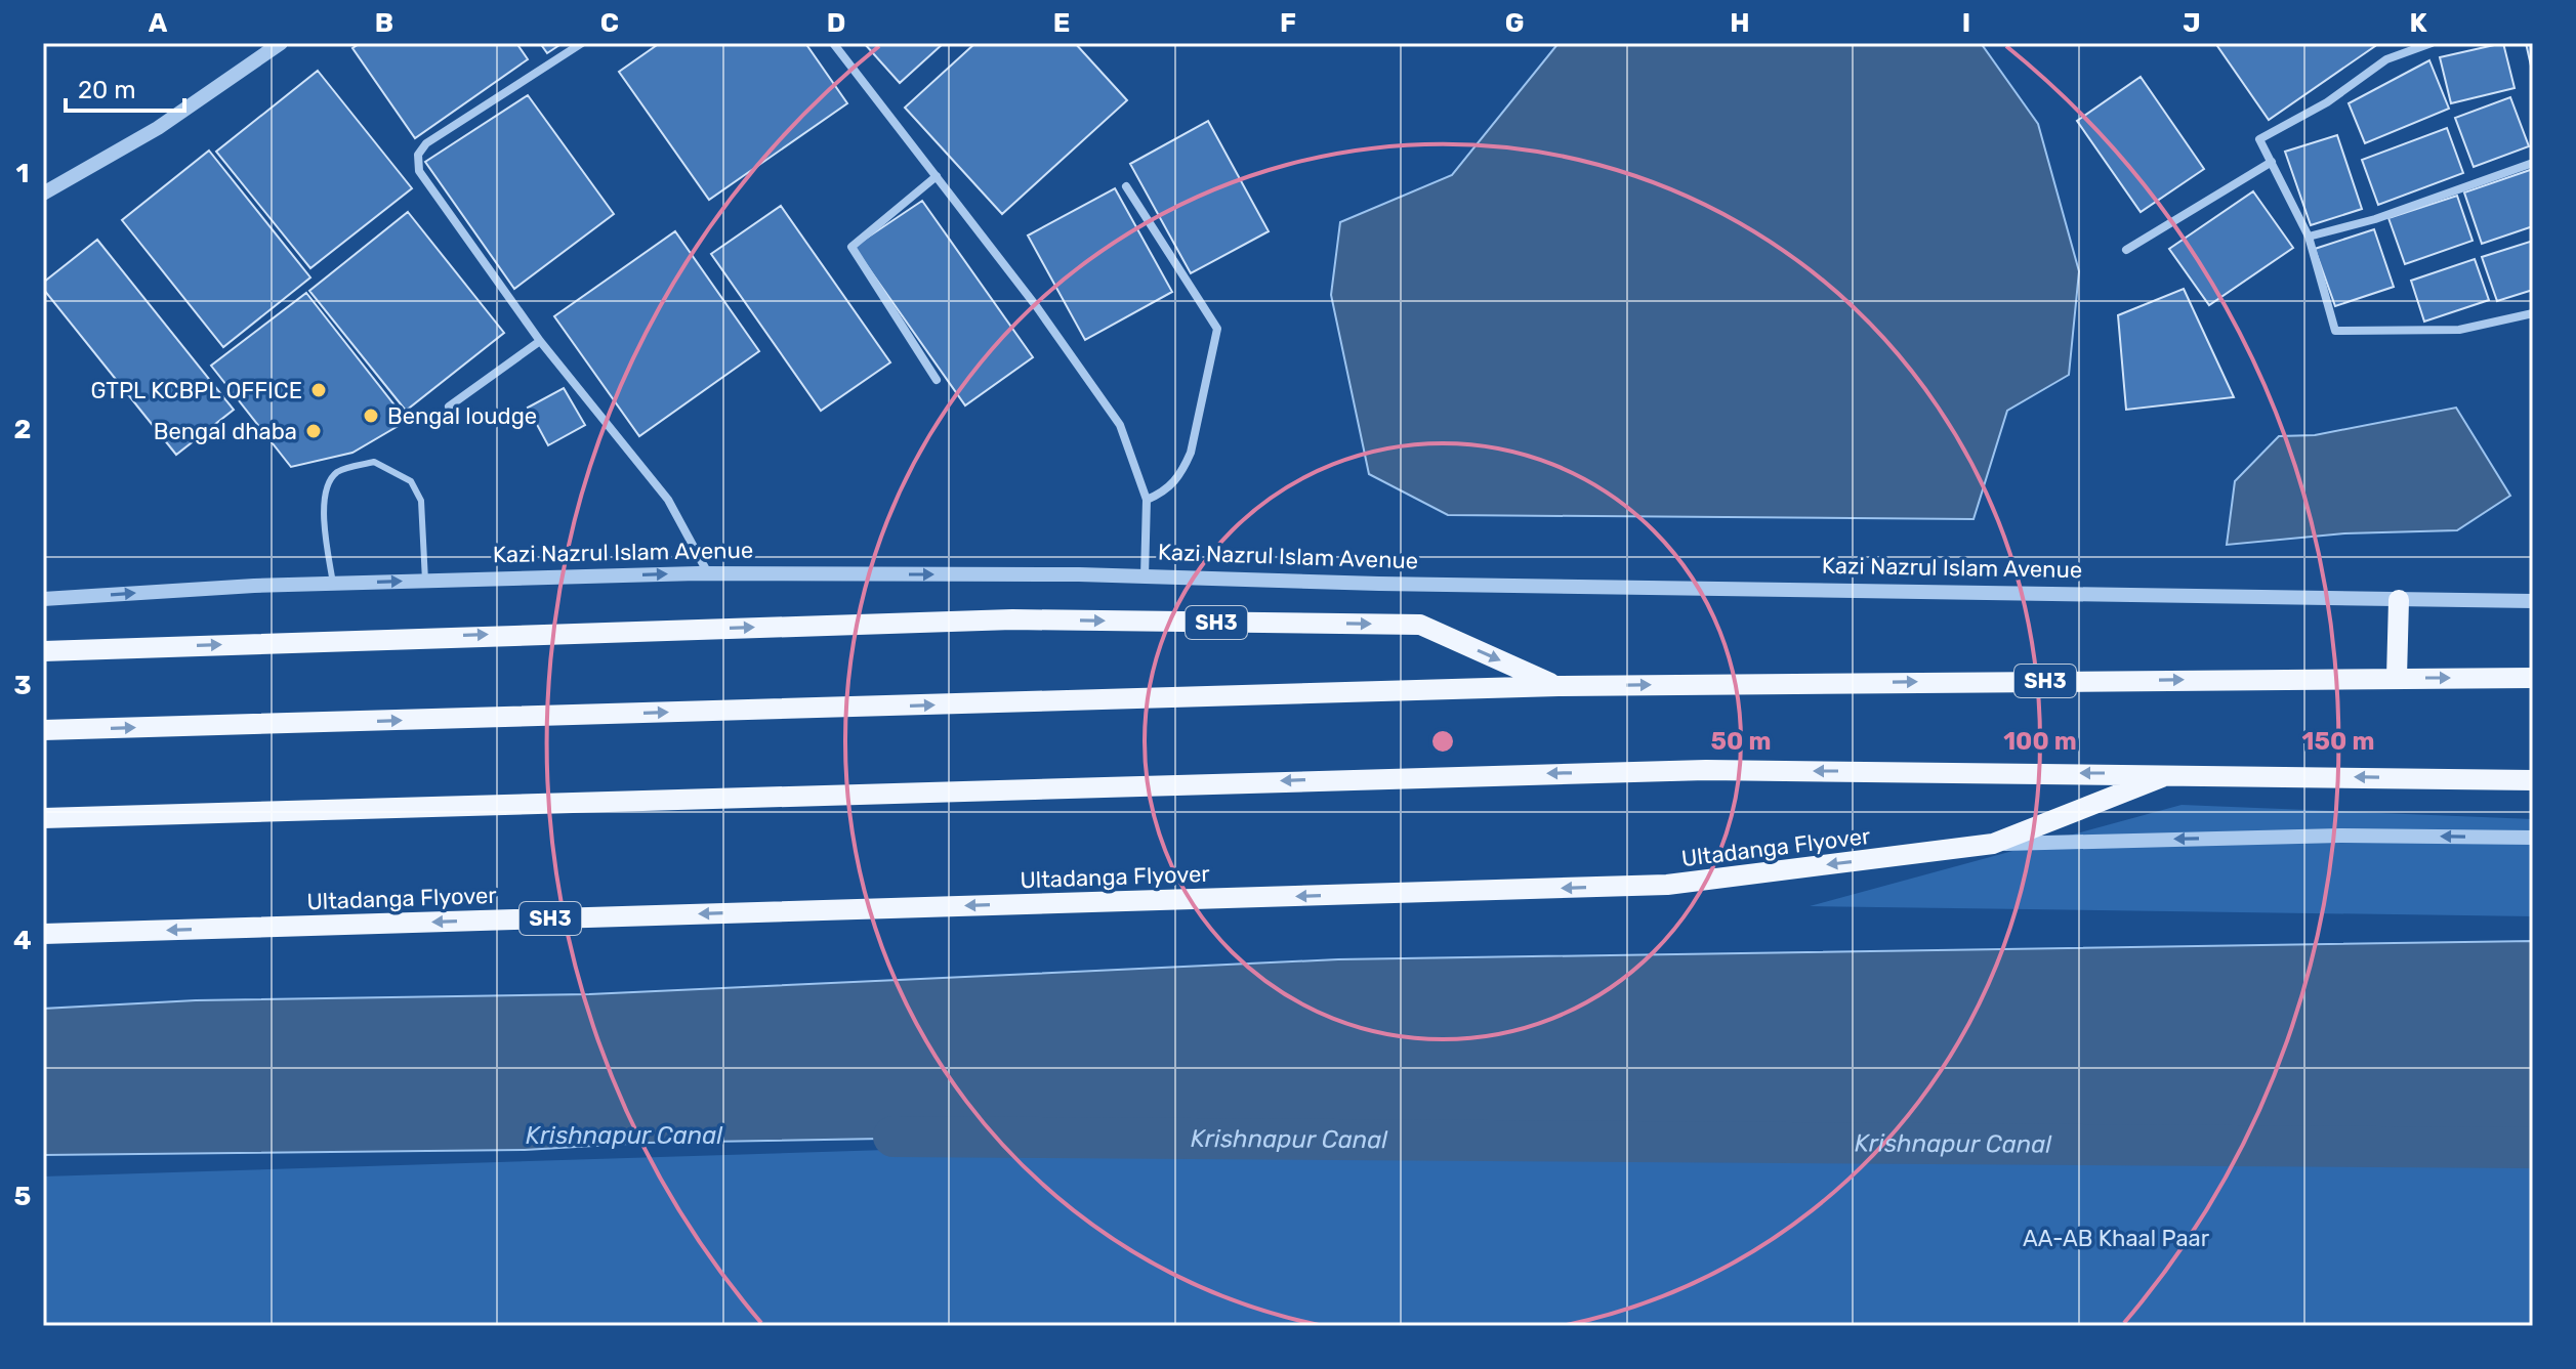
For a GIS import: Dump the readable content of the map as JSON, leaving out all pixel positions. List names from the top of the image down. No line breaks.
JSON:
{"streets":{"main road":["SH3","Ultadanga Flyover"],"street":["Kazi Nazrul Islam Avenue"]},"crossings":[["SH3","Ultadanga Flyover"]],"one_way":["Kazi Nazrul Islam Avenue"],"water":["Krishnapur Canal"],"parks":["AA-AB Khaal Paar"],"places":["GTPL KCBPL OFFICE","Bengal loudge","Bengal dhaba"],"scale_bar":"20 m","grid":{"columns":["A","B","C","D","E","F","G","H","I","J","K"],"rows":["1","2","3","4","5"]},"rings":["50 m","100 m","150 m"]}
